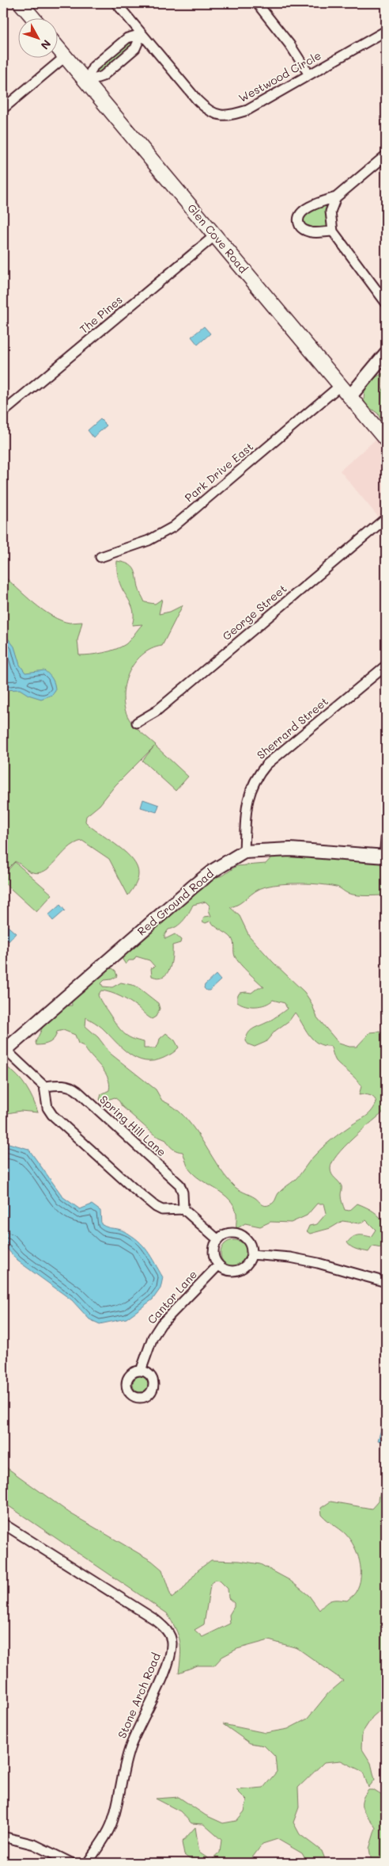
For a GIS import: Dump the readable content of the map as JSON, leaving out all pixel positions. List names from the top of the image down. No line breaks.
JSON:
{"streets":{"main road":["Glen Cove Road"],"street":["Westwood Circle","The Pines","Park Drive East","George Street","Sherrard Street","Red Ground Road","Spring Hill Lane","Cantor Lane","Stone Arch Road"]},"crossings":[["Glen Cove Road","The Pines"],["Glen Cove Road","Park Drive East"],["Sherrard Street","Red Ground Road"]],"north":"bottom right"}
